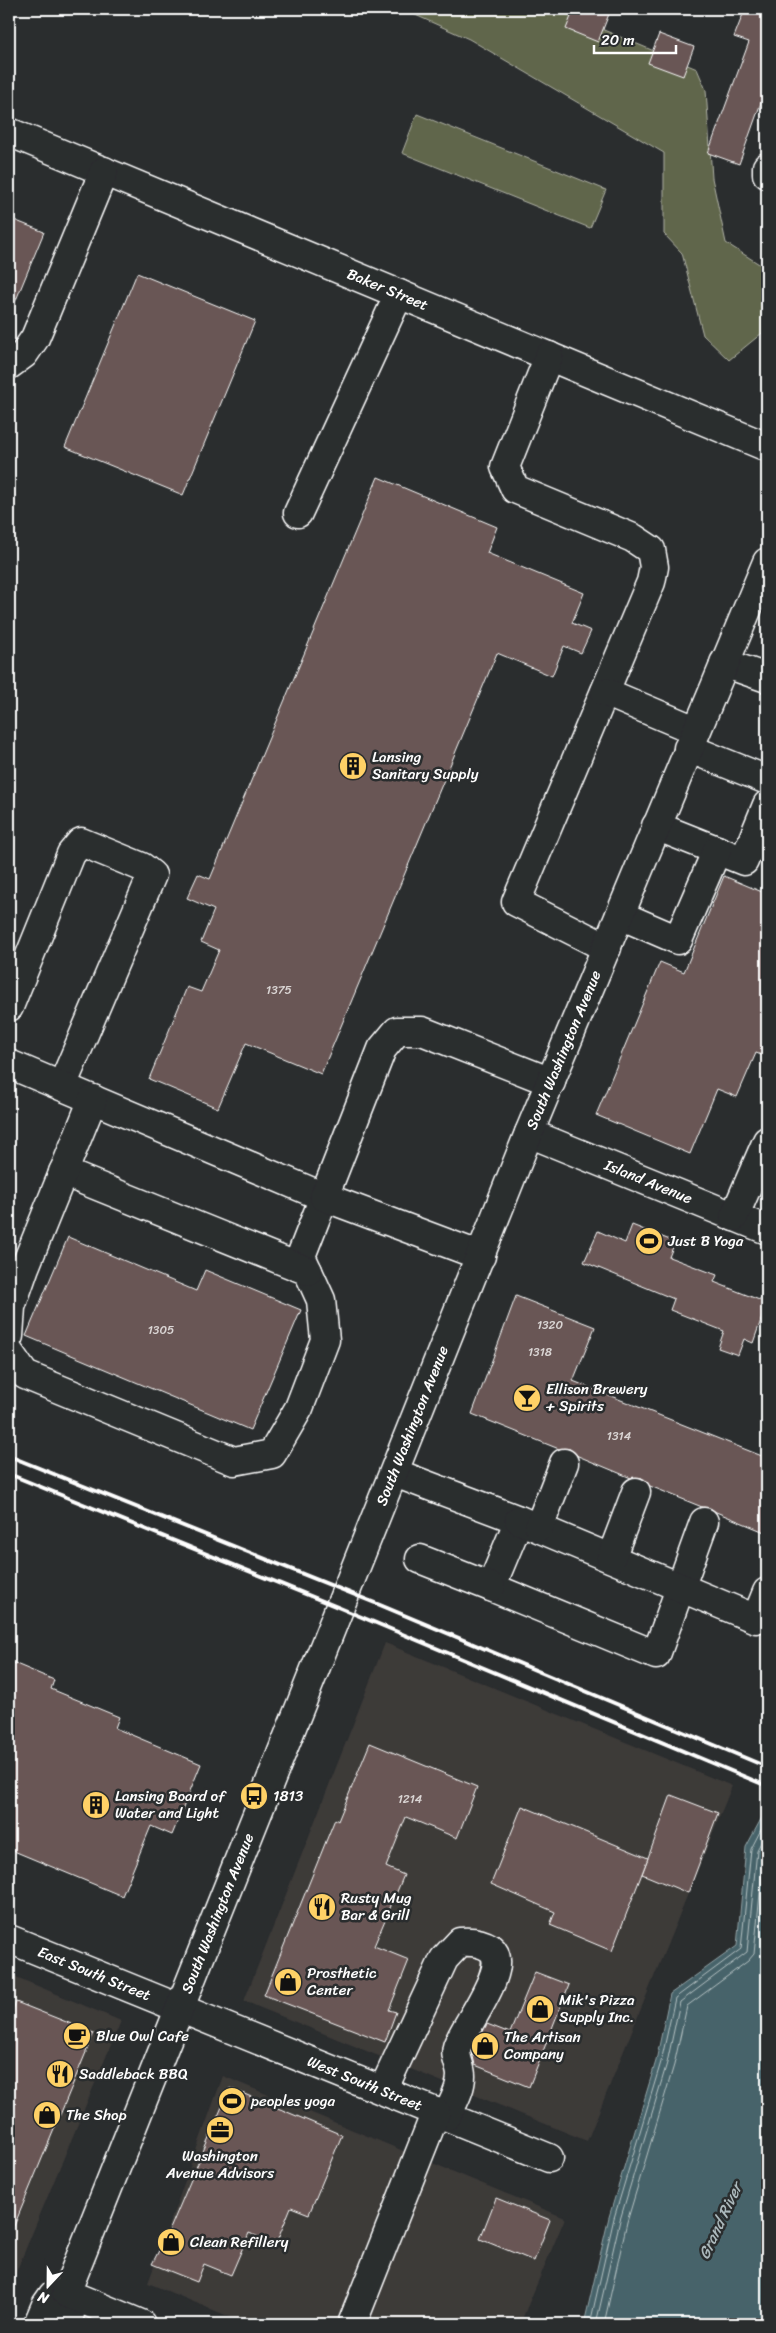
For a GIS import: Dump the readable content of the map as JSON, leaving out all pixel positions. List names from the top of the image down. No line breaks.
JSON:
{"streets":{"street":["Baker Street","South Washington Avenue","Island Avenue","East South Street","West South Street"]},"crossings":[["South Washington Avenue","Island Avenue"],["South Washington Avenue","East South Street"],["South Washington Avenue","West South Street"],["East South Street","West South Street"]],"water":["Grand River"],"places":{"building":["Lansing Sanitary Supply","Lansing Board of Water and Light"],"sports":["Just B Yoga","peoples yoga"],"bar":["Ellison Brewery + Spirits"],"bus stop":["1813"],"restaurant":["Rusty Mug Bar & Grill","Saddleback BBQ"],"shop":["Prosthetic Center","Mik's Pizza Supply Inc.","The Artisan Company","The Shop","Clean Refillery"],"cafe":["Blue Owl Cafe"],"office":["Washington Avenue Advisors"]},"house_numbers":["1375","1320","1305","1318","1314","1214"],"scale_bar":"20 m","north":"bottom"}
